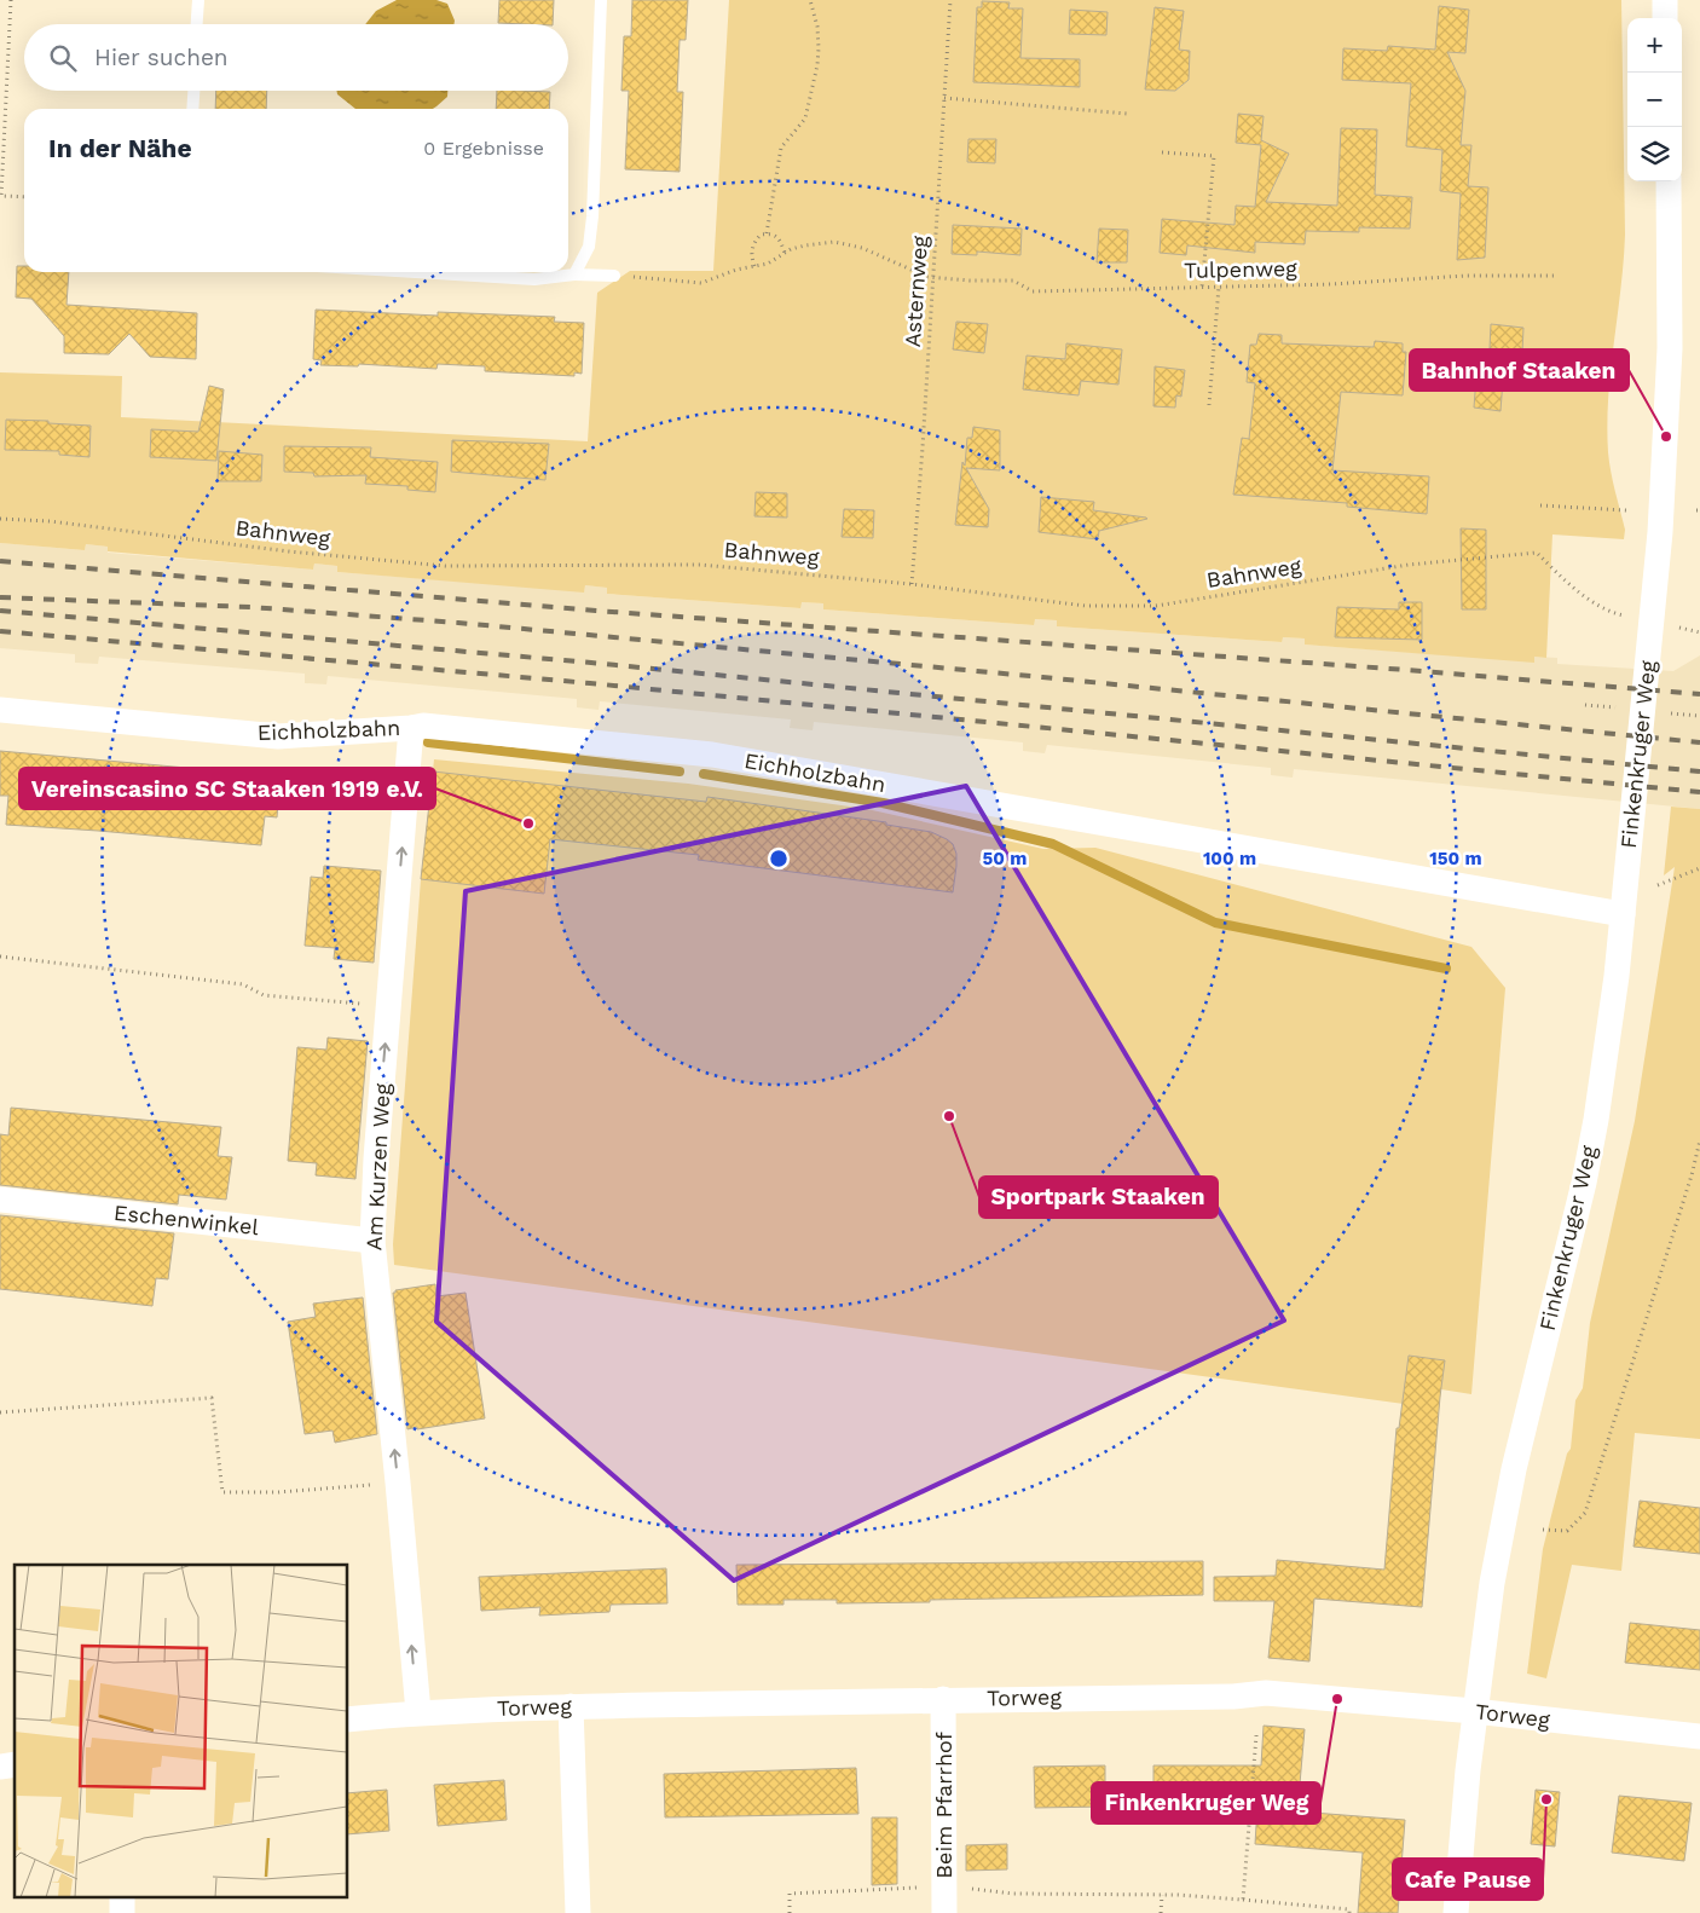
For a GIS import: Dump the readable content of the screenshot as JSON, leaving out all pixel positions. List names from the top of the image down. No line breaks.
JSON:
{"streets":{"street":["Eichholzbahn","Finkenkruger Weg","Am Kurzen Weg","Eschenwinkel","Torweg","Beim Pfarrhof"],"path":["Tulpenweg","Asternweg","Bahnweg"]},"crossings":[["Tulpenweg","Asternweg"],["Asternweg","Bahnweg"],["Eichholzbahn","Finkenkruger Weg"],["Eichholzbahn","Am Kurzen Weg"],["Finkenkruger Weg","Torweg"],["Am Kurzen Weg","Eschenwinkel"],["Am Kurzen Weg","Torweg"],["Torweg","Beim Pfarrhof"]],"one_way":["Am Kurzen Weg"],"places":["Bahnhof Staaken","Vereinscasino SC Staaken 1919 e.V.","Sportpark Staaken","Finkenkruger Weg","Cafe Pause"],"page":{"map_buttons":["+","−"],"search":"Hier suchen","heading":["In der Nähe","0 Ergebnisse"]},"rings":["50 m","100 m","150 m"]}
